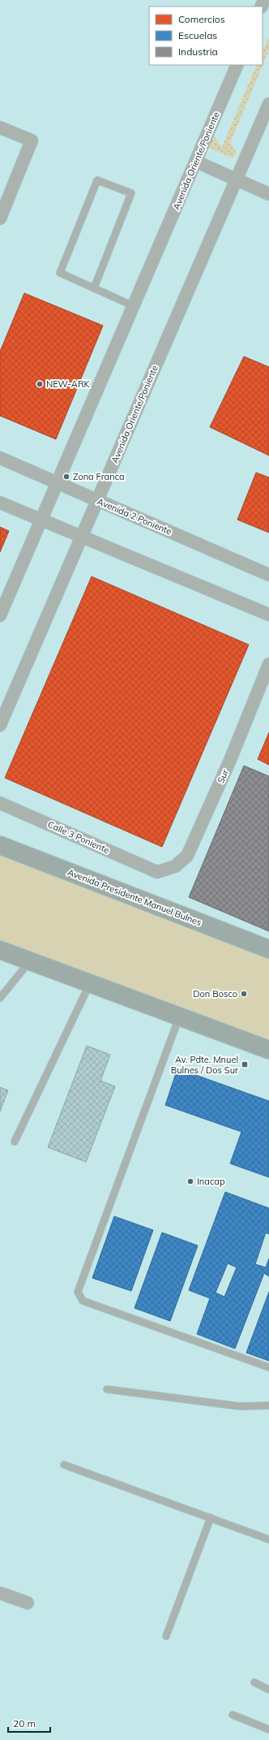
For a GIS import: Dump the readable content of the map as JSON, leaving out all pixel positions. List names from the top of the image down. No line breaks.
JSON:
{"streets":{"main road":["Avenida Presidente Manuel Bulnes"],"street":["Avenida Oriente/Poniente","Avenida 2 Poniente","Sur","Calle 3 Poniente"]},"crossings":[["Avenida Oriente/Poniente","Avenida 2 Poniente"],["Sur","Calle 3 Poniente"]],"places":{"other":["NEW-ARK","Zona Franca","Don Bosco","Inacap"],"transit":["Av. Pdte. Mnuel Bulnes / Dos Sur"]},"legend":["Comercios","Escuelas","Industria"],"scale_bar":"20 m"}
